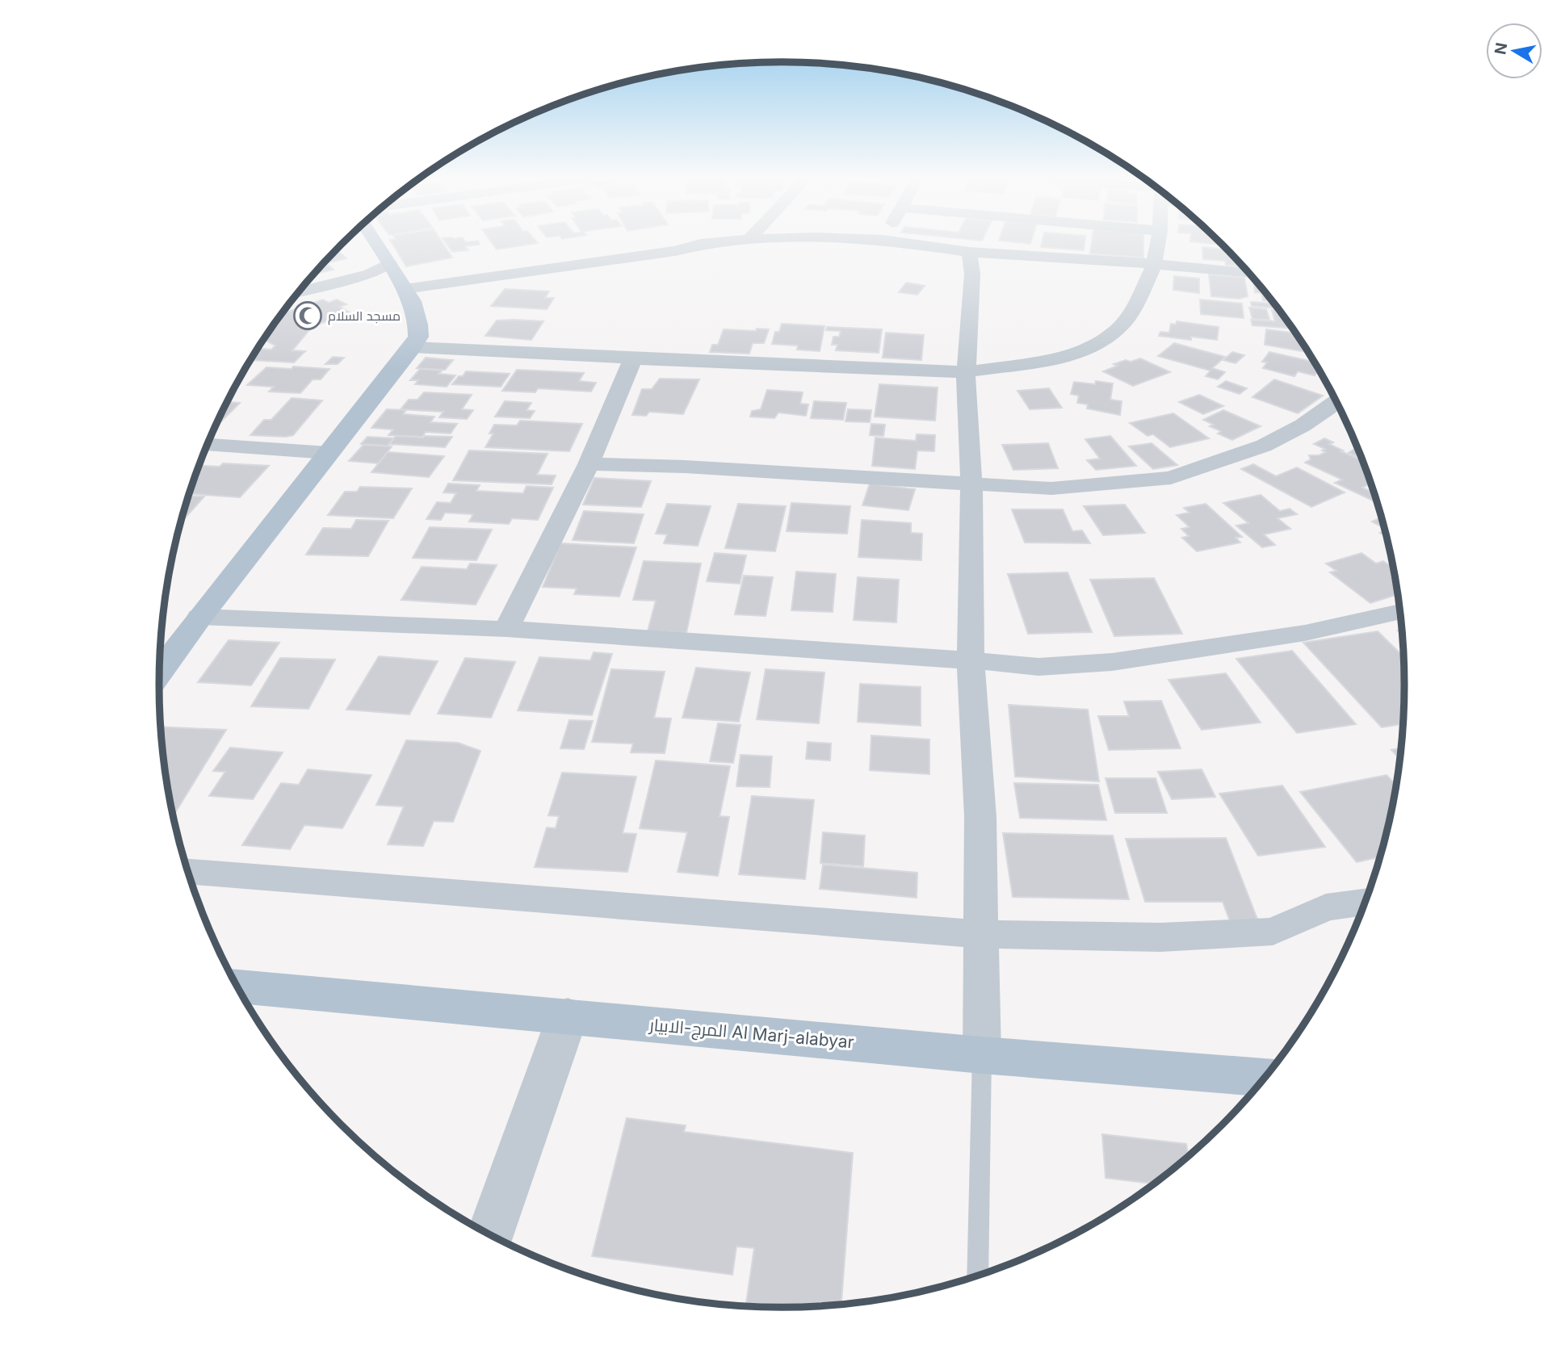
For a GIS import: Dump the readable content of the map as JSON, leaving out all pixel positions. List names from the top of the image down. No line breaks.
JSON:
{"streets":{"main road":["المرج-الابيار Al Marj-alabyar"]},"places":{"mosque":["مسجد السلام"]},"north":"left"}
